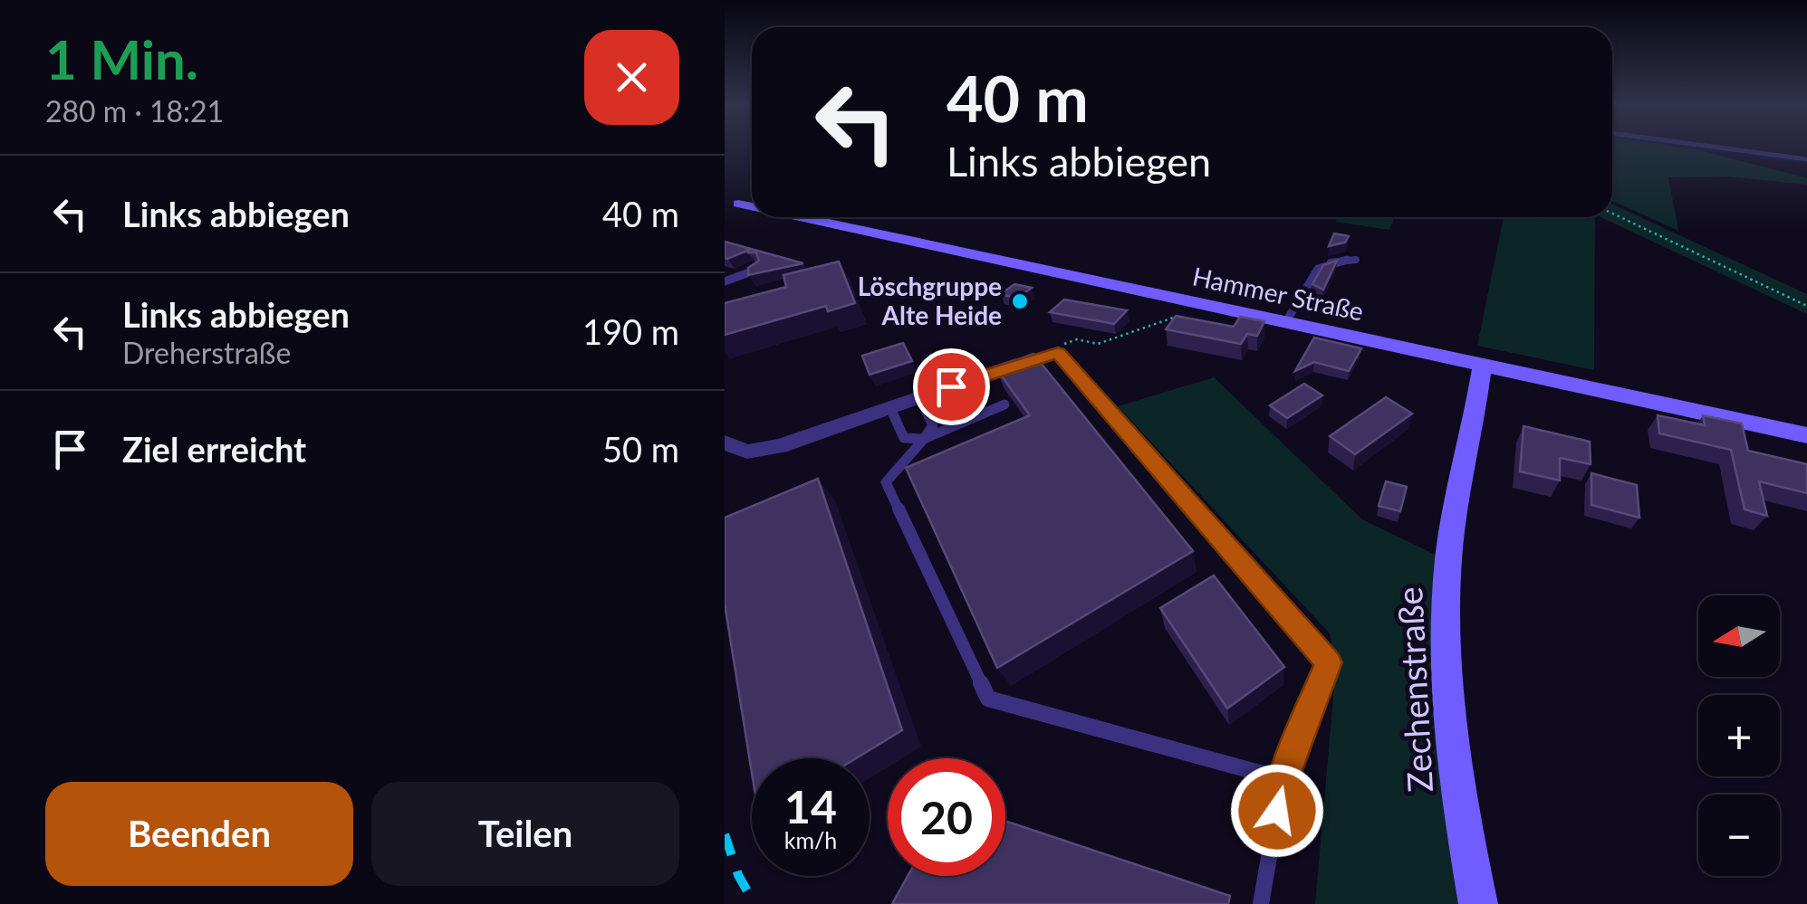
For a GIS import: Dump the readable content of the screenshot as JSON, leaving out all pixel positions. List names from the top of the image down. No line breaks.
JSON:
{"streets":{"main road":["Hammer Straße","Zechenstraße"]},"crossings":[["Hammer Straße","Zechenstraße"]],"places":["Löschgruppe Alte Heide"],"north":"left","page":{"heading":["1 Min.","280 m · 18:21"],"turn":["40 m","Links abbiegen"],"list":[{"name":"Links abbiegen","value":"40 m"},{"name":"Links abbiegen","note":"Dreherstraße","value":"190 m"},{"name":"Ziel erreicht","value":"50 m"}],"map_buttons":["+","−"],"speed":"14 km/h","limit":"20","buttons":["Beenden","Teilen"]}}
